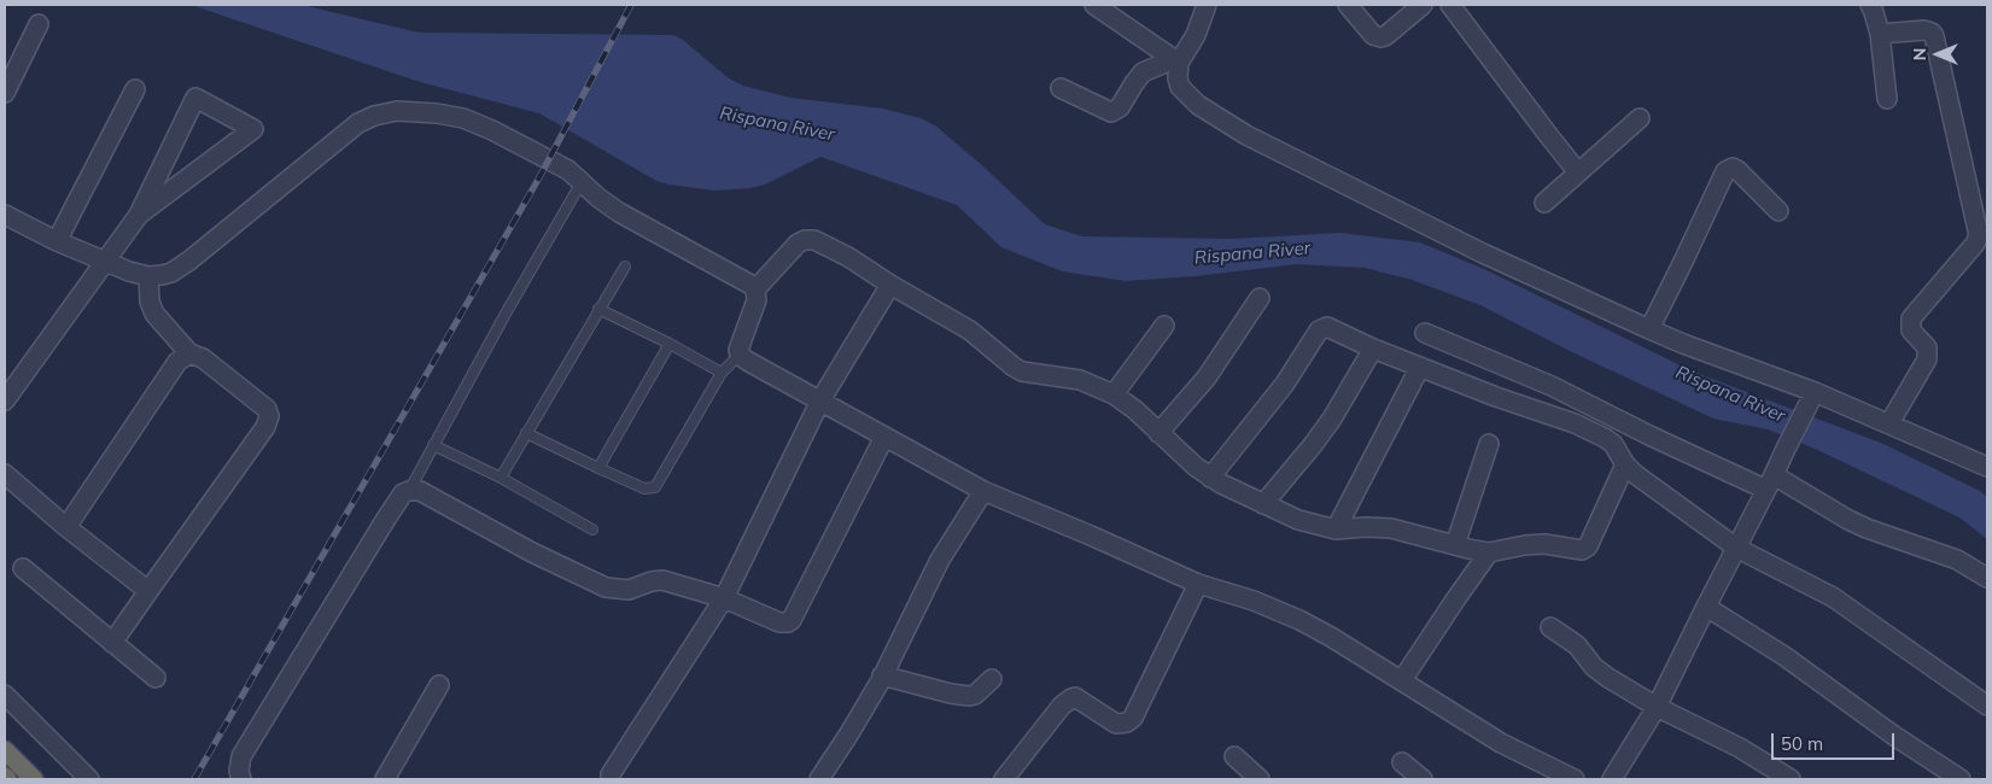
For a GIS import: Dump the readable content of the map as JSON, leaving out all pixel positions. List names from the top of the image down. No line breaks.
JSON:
{"water":["Rispana River"],"scale_bar":"50 m","north":"left"}
